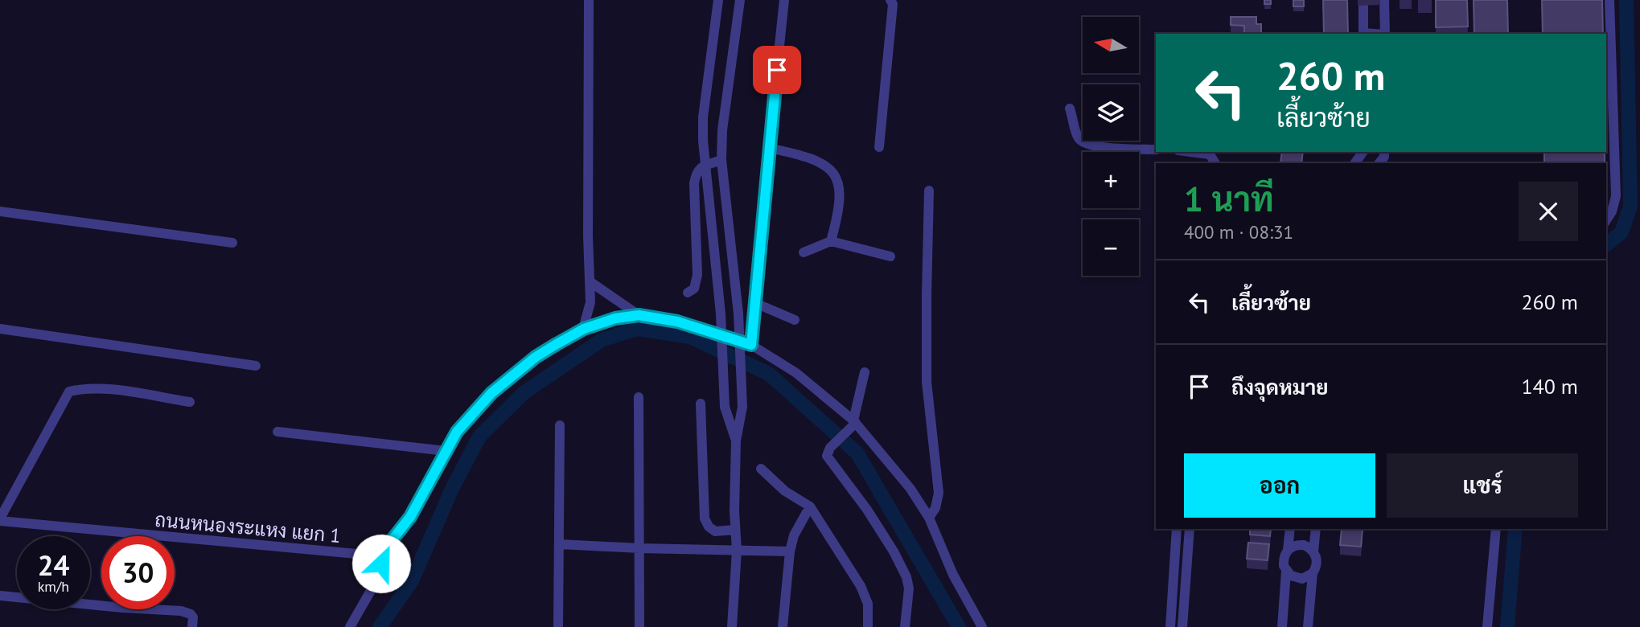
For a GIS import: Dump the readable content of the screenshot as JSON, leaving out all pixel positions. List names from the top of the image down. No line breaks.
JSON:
{"streets":{"street":["ถนนหนองระแหง แยก 1"]},"north":"left","page":{"map_buttons":["+","−"],"turn":["260 m","เลี้ยวซ้าย"],"heading":["1 นาที","400 m · 08:31"],"list":[{"name":"เลี้ยวซ้าย","value":"260 m"},{"name":"ถึงจุดหมาย","value":"140 m"}],"buttons":["ออก","แชร์"],"speed":"24 km/h","limit":"30"}}
